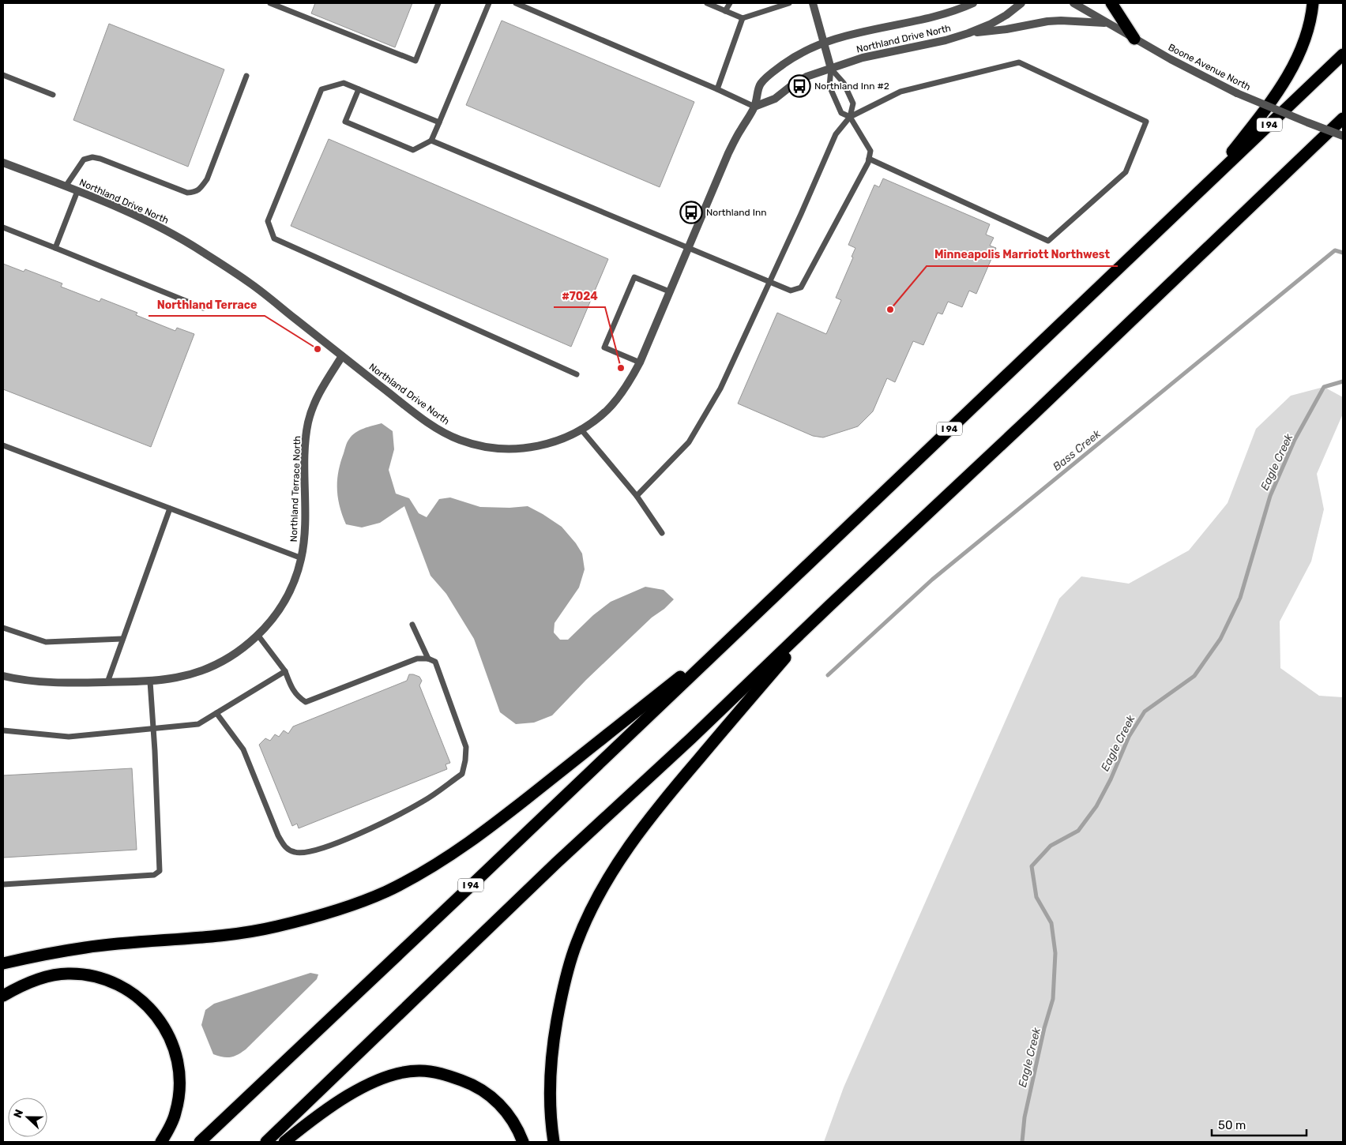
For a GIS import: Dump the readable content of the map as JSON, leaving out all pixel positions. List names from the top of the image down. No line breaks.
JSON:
{"streets":{"highway":["I 94"],"street":["Northland Drive North","Boone Avenue North","Northland Terrace North"]},"crossings":[["Northland Drive North","Northland Terrace North"]],"water":["Bass Creek","Eagle Creek"],"places":{"bus stop":["Northland Inn #2","Northland Inn"],"other":["Minneapolis Marriott Northwest","Northland Terrace","#7024"]},"scale_bar":"50 m","north":"left"}
